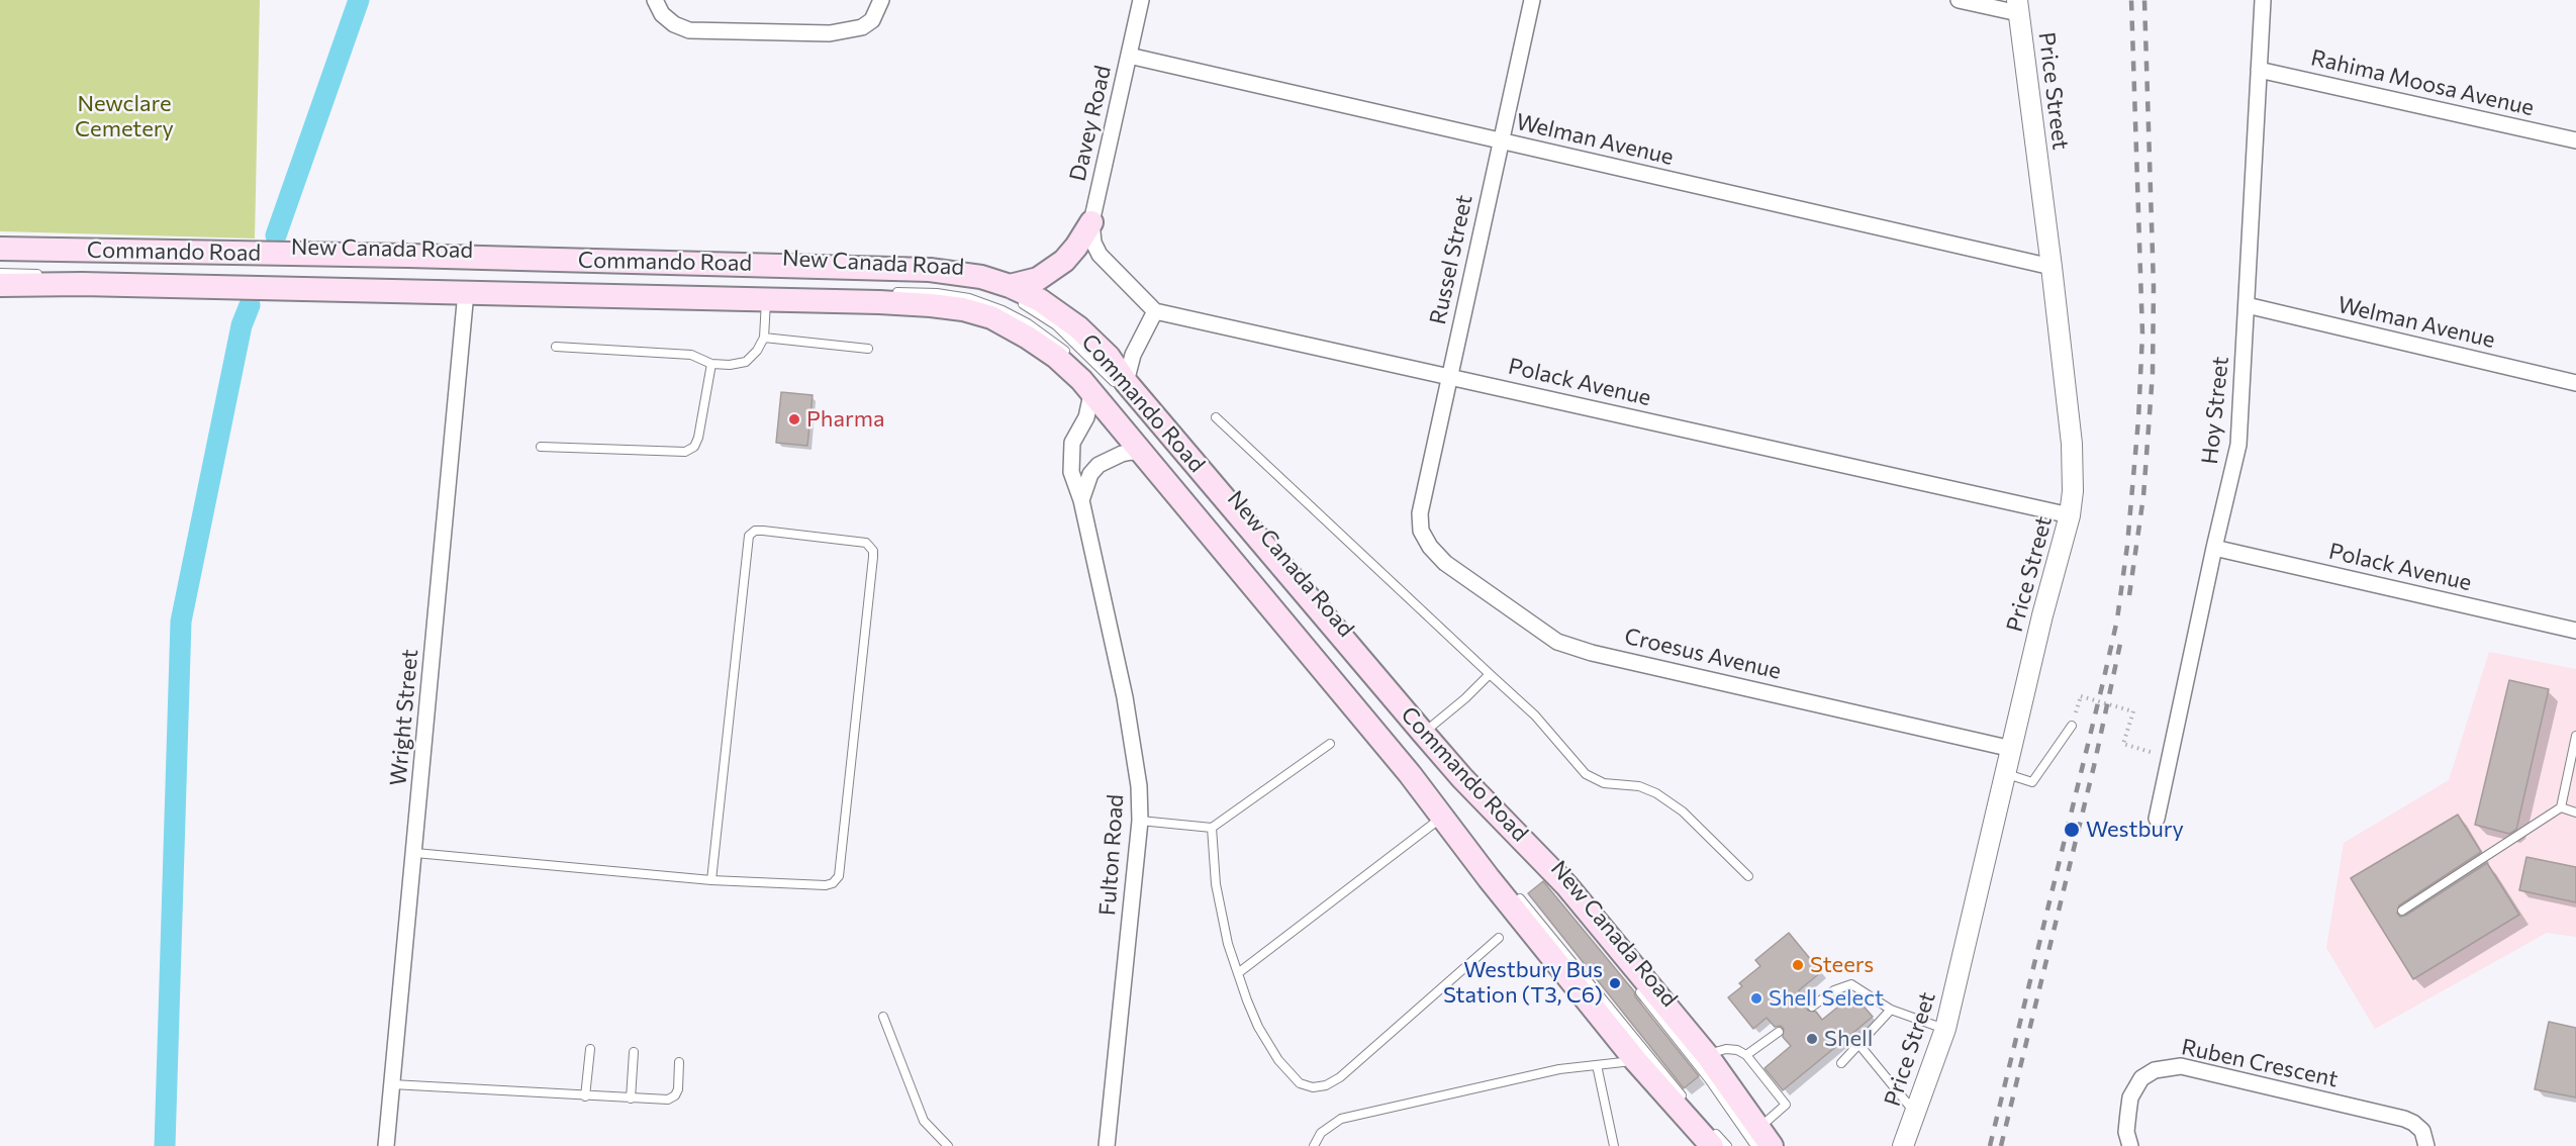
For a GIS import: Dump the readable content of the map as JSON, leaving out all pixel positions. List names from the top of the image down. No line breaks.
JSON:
{"streets":{"main road":["Commando Road"],"street":["Rahima Moosa Avenue","Price Street","Davey Road","Welman Avenue","Russel Street","Polack Avenue","Hoy Street","Croesus Avenue","Wright Street","Fulton Road","Ruben Crescent"],"lane":["New Canada Road"]},"crossings":[["Rahima Moosa Avenue","Hoy Street"],["Price Street","Welman Avenue"],["Price Street","Polack Avenue"],["Price Street","Croesus Avenue"],["Davey Road","Welman Avenue"],["Davey Road","Polack Avenue"],["Welman Avenue","Russel Street"],["Welman Avenue","Hoy Street"],["New Canada Road","Commando Road"],["Commando Road","Wright Street"],["Commando Road","Fulton Road"],["Russel Street","Polack Avenue"],["Russel Street","Croesus Avenue"],["Polack Avenue","Hoy Street"]],"parks":["Newclare Cemetery"],"places":["Pharma","Westbury","Steers","Westbury Bus Station (T3, C6)","Shell Select","Shell"]}
